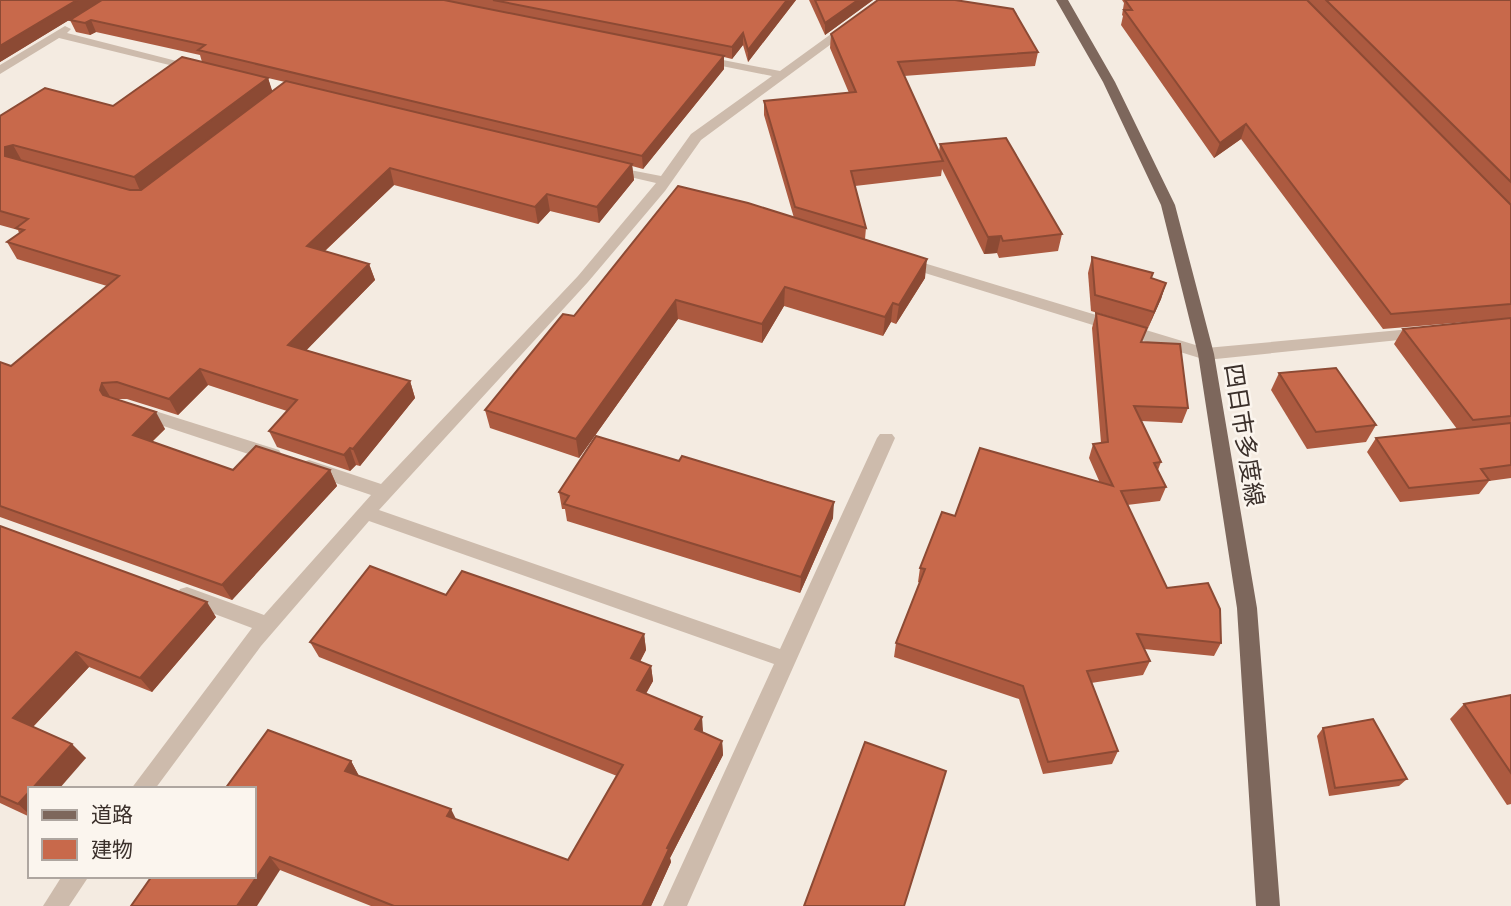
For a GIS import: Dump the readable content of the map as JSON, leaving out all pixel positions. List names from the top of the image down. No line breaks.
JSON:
{"streets":{"main road":["四日市多度線"]},"legend":["道路","建物"]}
